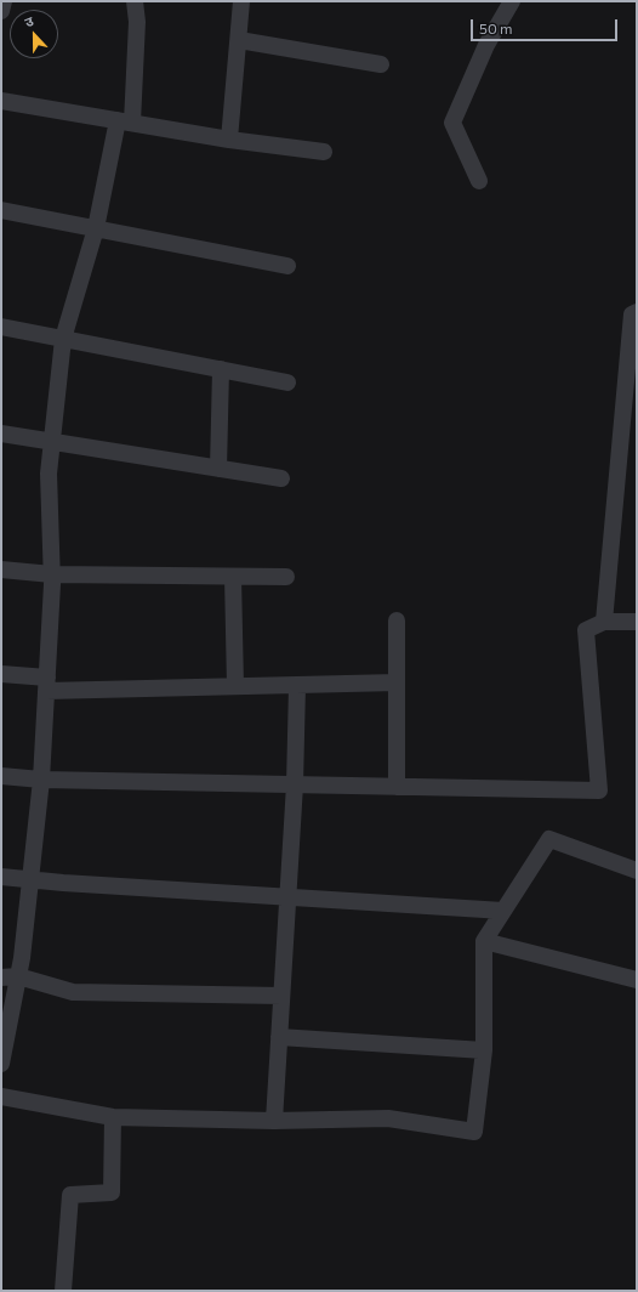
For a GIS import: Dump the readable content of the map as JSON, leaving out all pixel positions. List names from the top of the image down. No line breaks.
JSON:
{"scale_bar":"50 m","north":"top"}
